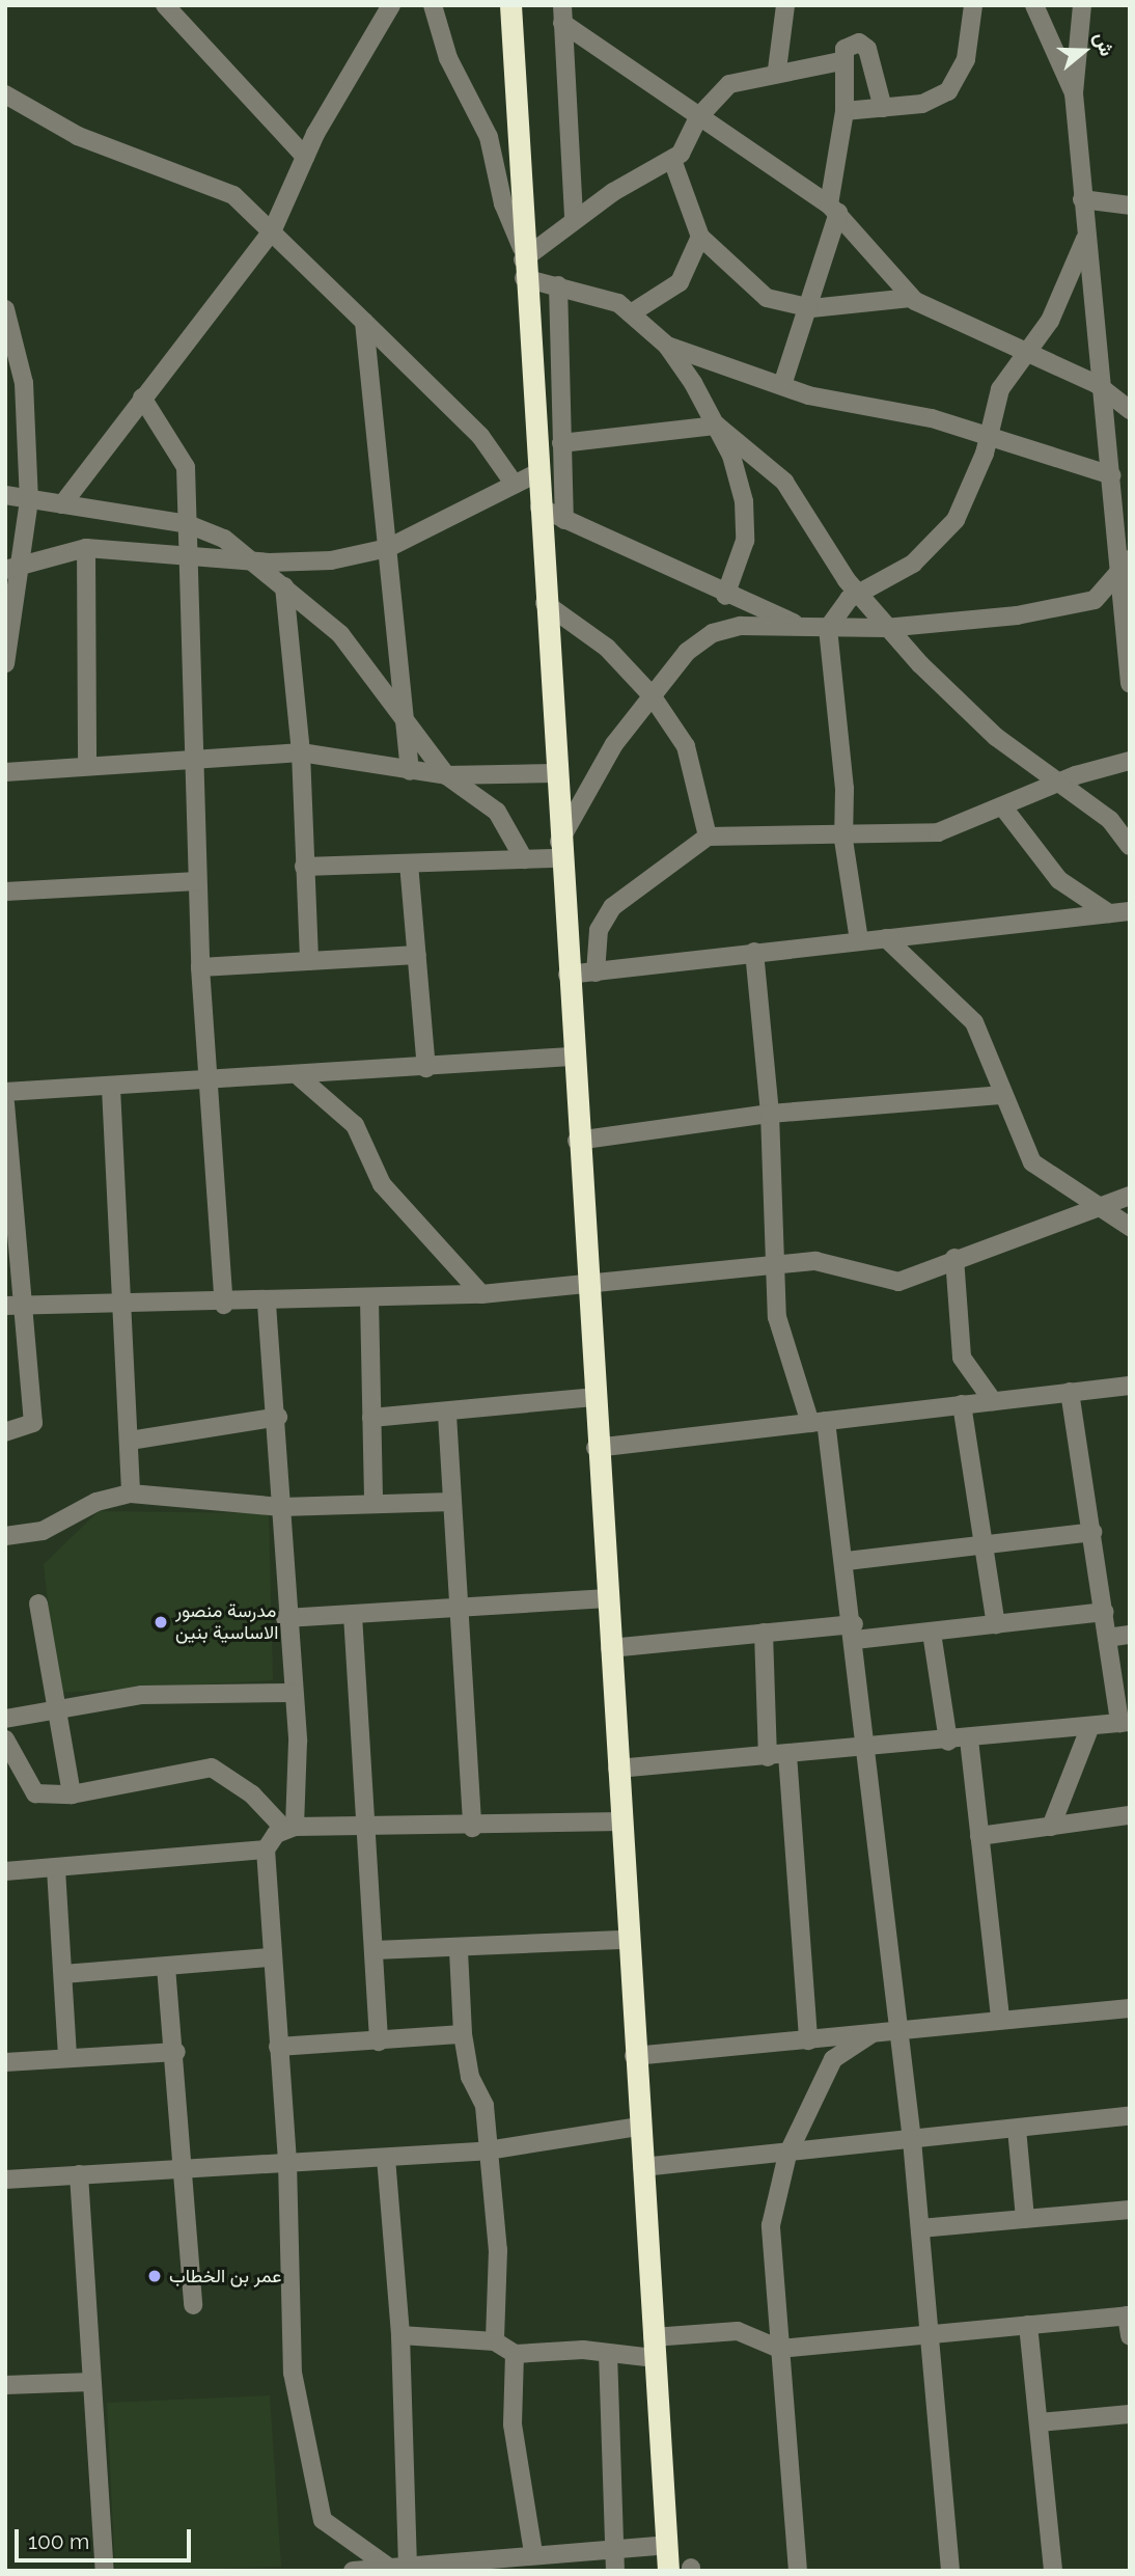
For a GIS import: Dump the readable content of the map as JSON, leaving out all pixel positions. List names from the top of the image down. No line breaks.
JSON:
{"places":["مدرسة منصور الاساسية بنين","عمر بن الخطاب"],"scale_bar":"100 m","north":"right"}
